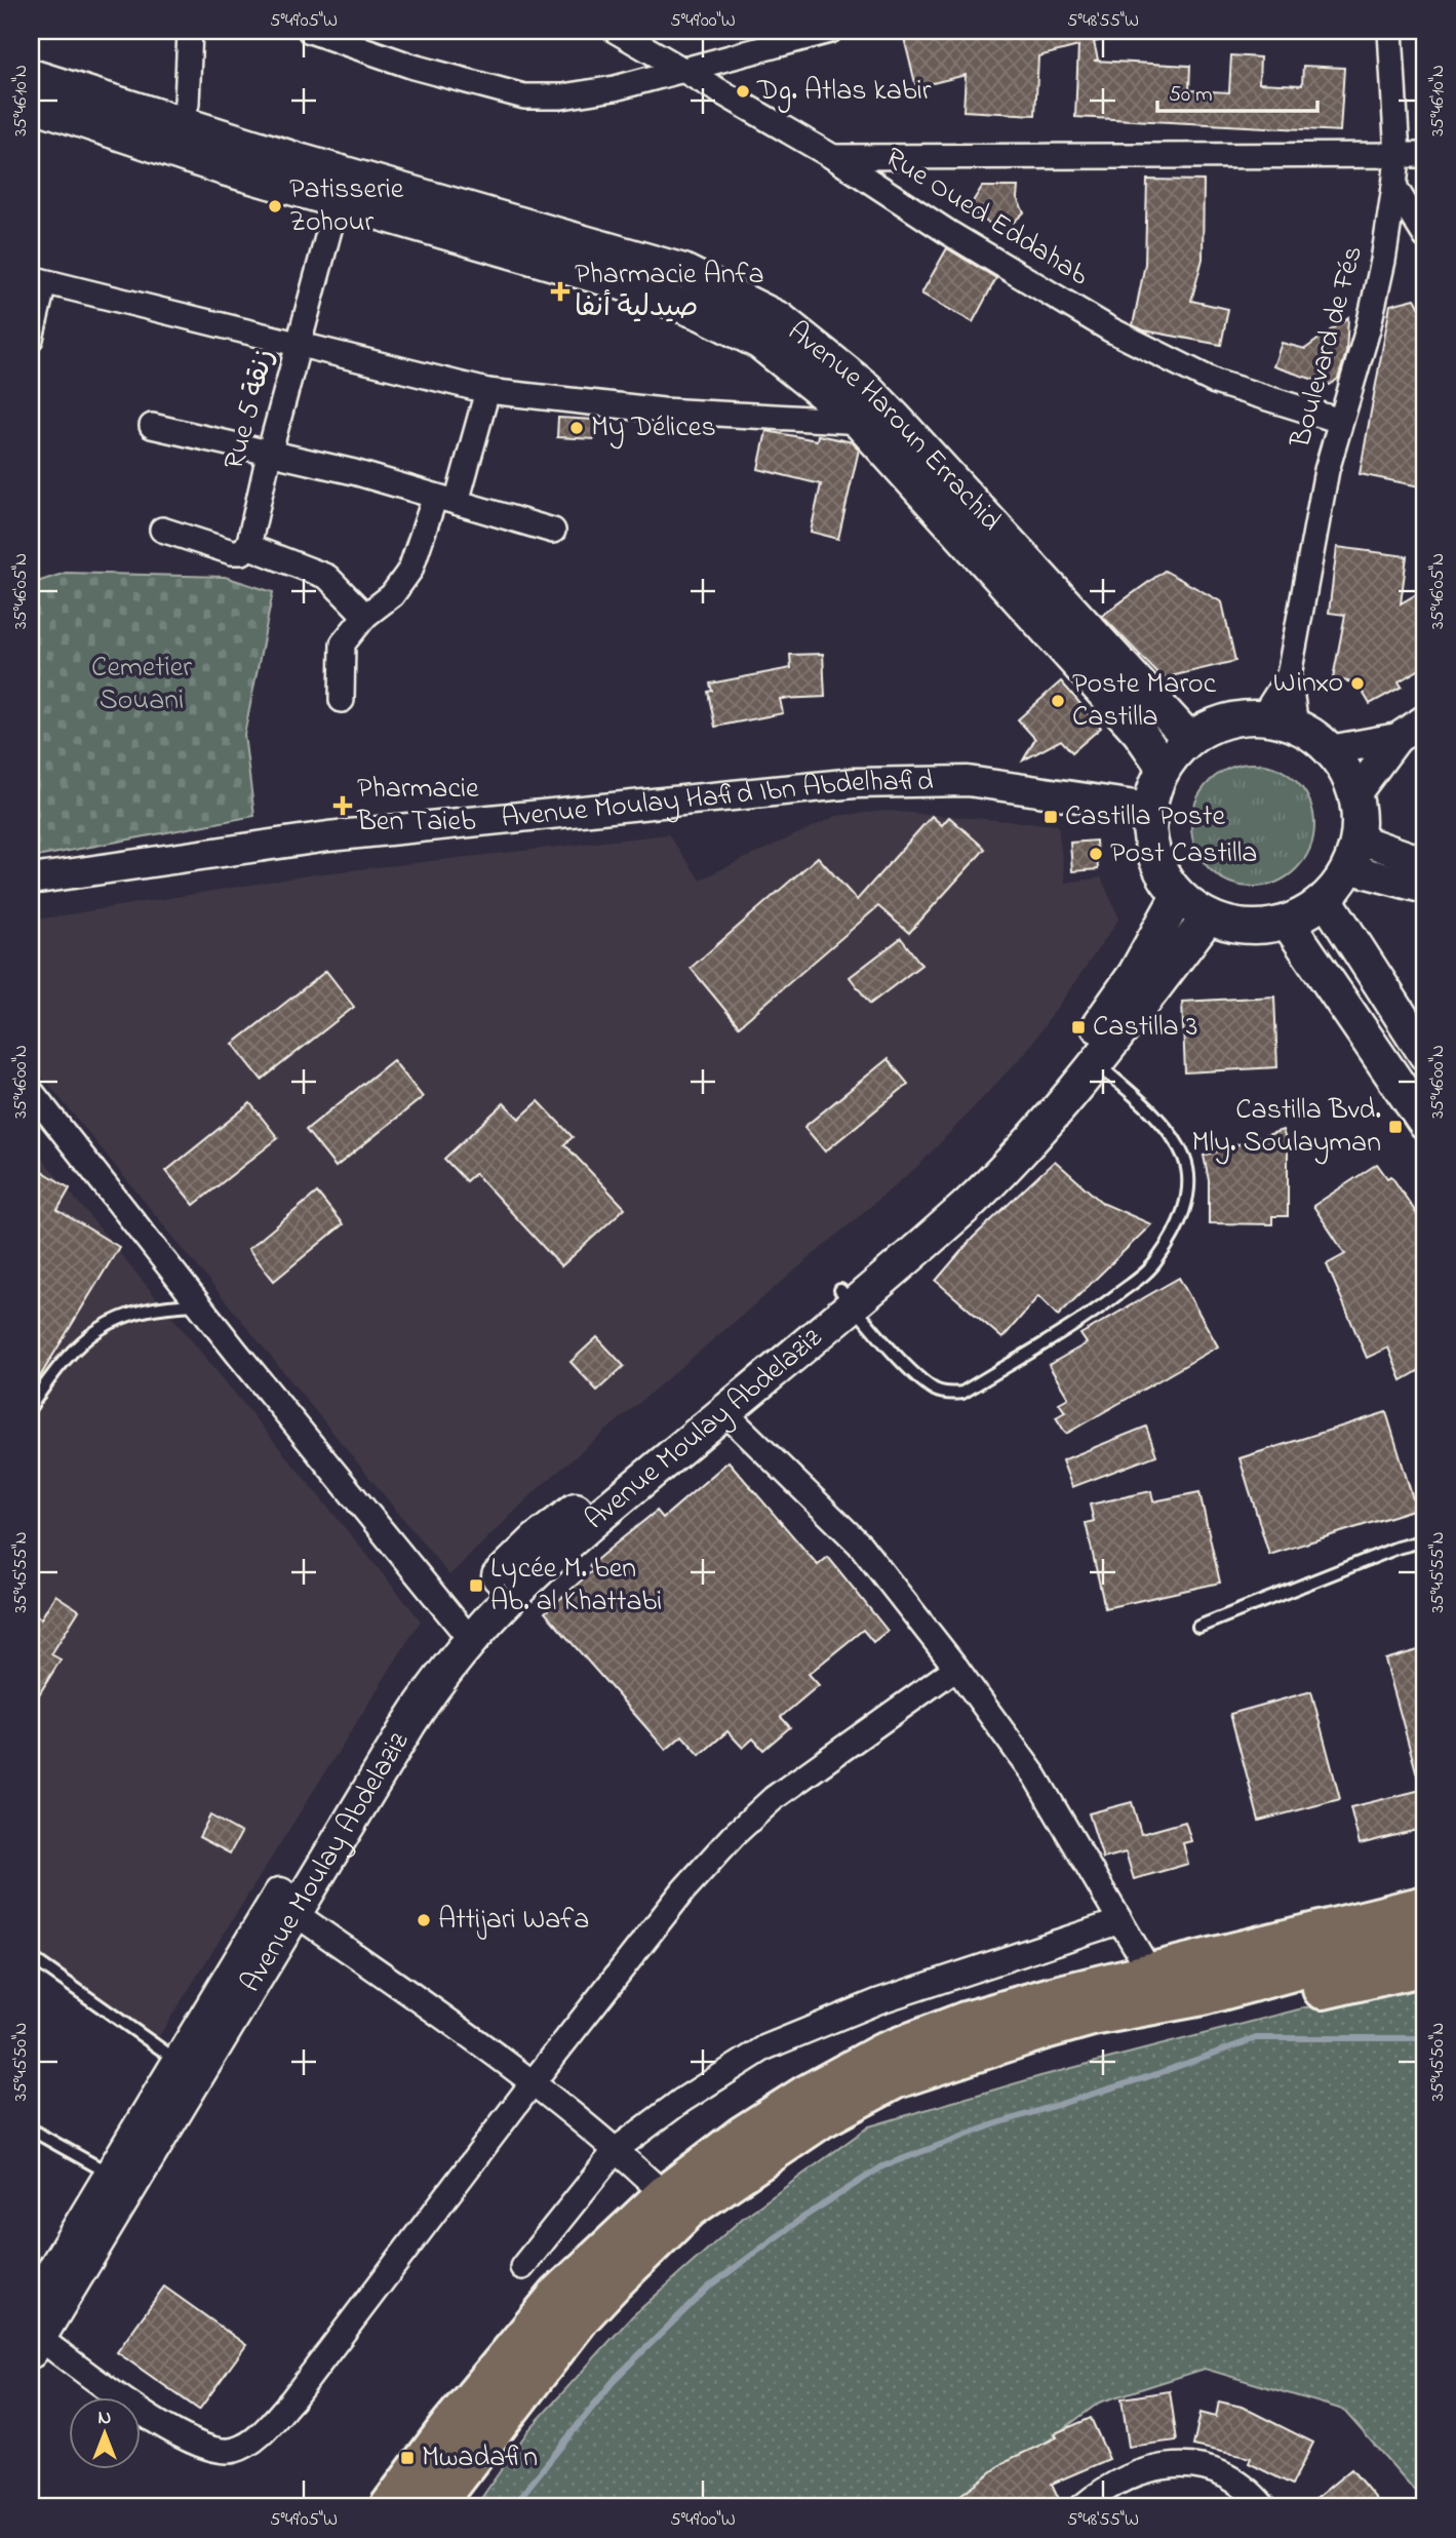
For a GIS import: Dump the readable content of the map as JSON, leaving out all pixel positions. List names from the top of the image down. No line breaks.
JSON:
{"streets":{"main road":["Avenue Haroun Errachid","Avenue Moulay Abdelaziz"],"street":["Rue Oued Eddahab","Boulevard de Fés","Rue 5 زنقة","Avenue Moulay Hafid Ibn Abdelhafid"]},"crossings":[["Rue Oued Eddahab","Boulevard de Fés"],["Boulevard de Fés","Avenue Haroun Errachid"],["Boulevard de Fés","Avenue Moulay Hafid Ibn Abdelhafid"],["Boulevard de Fés","Avenue Moulay Abdelaziz"],["Rue 5 زنقة","Avenue Haroun Errachid"],["Avenue Haroun Errachid","Avenue Moulay Hafid Ibn Abdelhafid"],["Avenue Haroun Errachid","Avenue Moulay Abdelaziz"],["Avenue Moulay Hafid Ibn Abdelhafid","Avenue Moulay Abdelaziz"]],"parks":["Cemetier Souani"],"places":{"other":["Dg. Atlas kabir","Patisserie Zohour","My Délices","Winxo","Poste Maroc Castilla","Post Castilla","Attijari Wafa"],"health":["Pharmacie Anfa صيدلية أنفا","Pharmacie Ben Taieb"],"transit":["Castilla Poste","Castilla 3","Castilla Bvd. Mly. Soulayman","Lycée M. ben Ab. al Khattabi","Mwadafin"]},"scale_bar":"50 m","north":"top","coordinates":["5°49'05\"W","5°49'00\"W","5°48'55\"W","35°46'10\"N","35°46'05\"N","35°46'00\"N","35°45'55\"N","35°45'50\"N"]}
